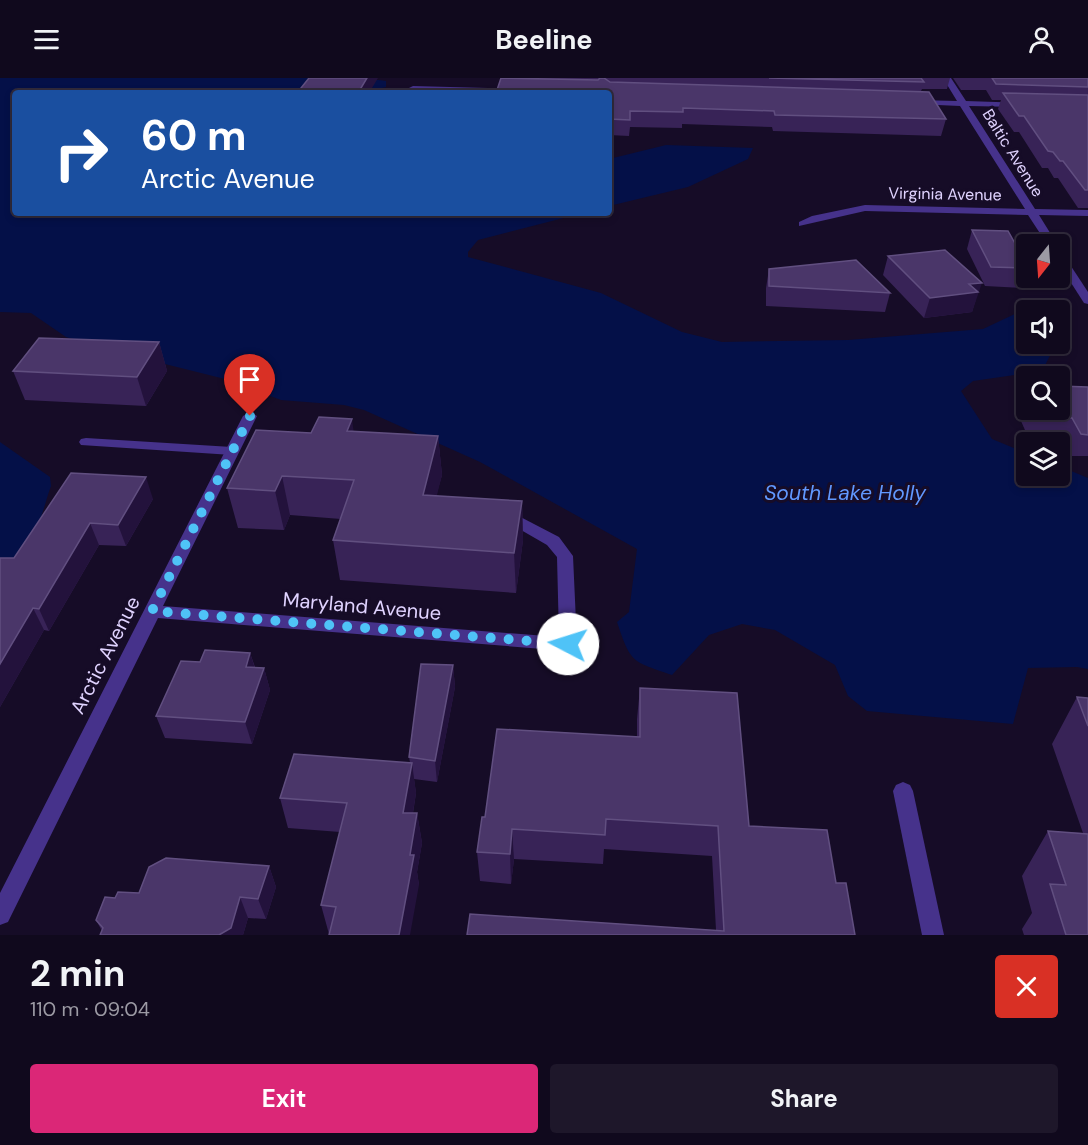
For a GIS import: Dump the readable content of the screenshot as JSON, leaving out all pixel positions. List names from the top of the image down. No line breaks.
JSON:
{"streets":{"street":["Baltic Avenue","Virginia Avenue","Maryland Avenue","Arctic Avenue"]},"crossings":[["Baltic Avenue","Virginia Avenue"],["Maryland Avenue","Arctic Avenue"]],"water":["South Lake Holly"],"north":"bottom","page":{"header":"Beeline","turn":["60 m","Arctic Avenue"],"heading":["2 min","110 m · 09:04"],"buttons":["Exit","Share"]}}
